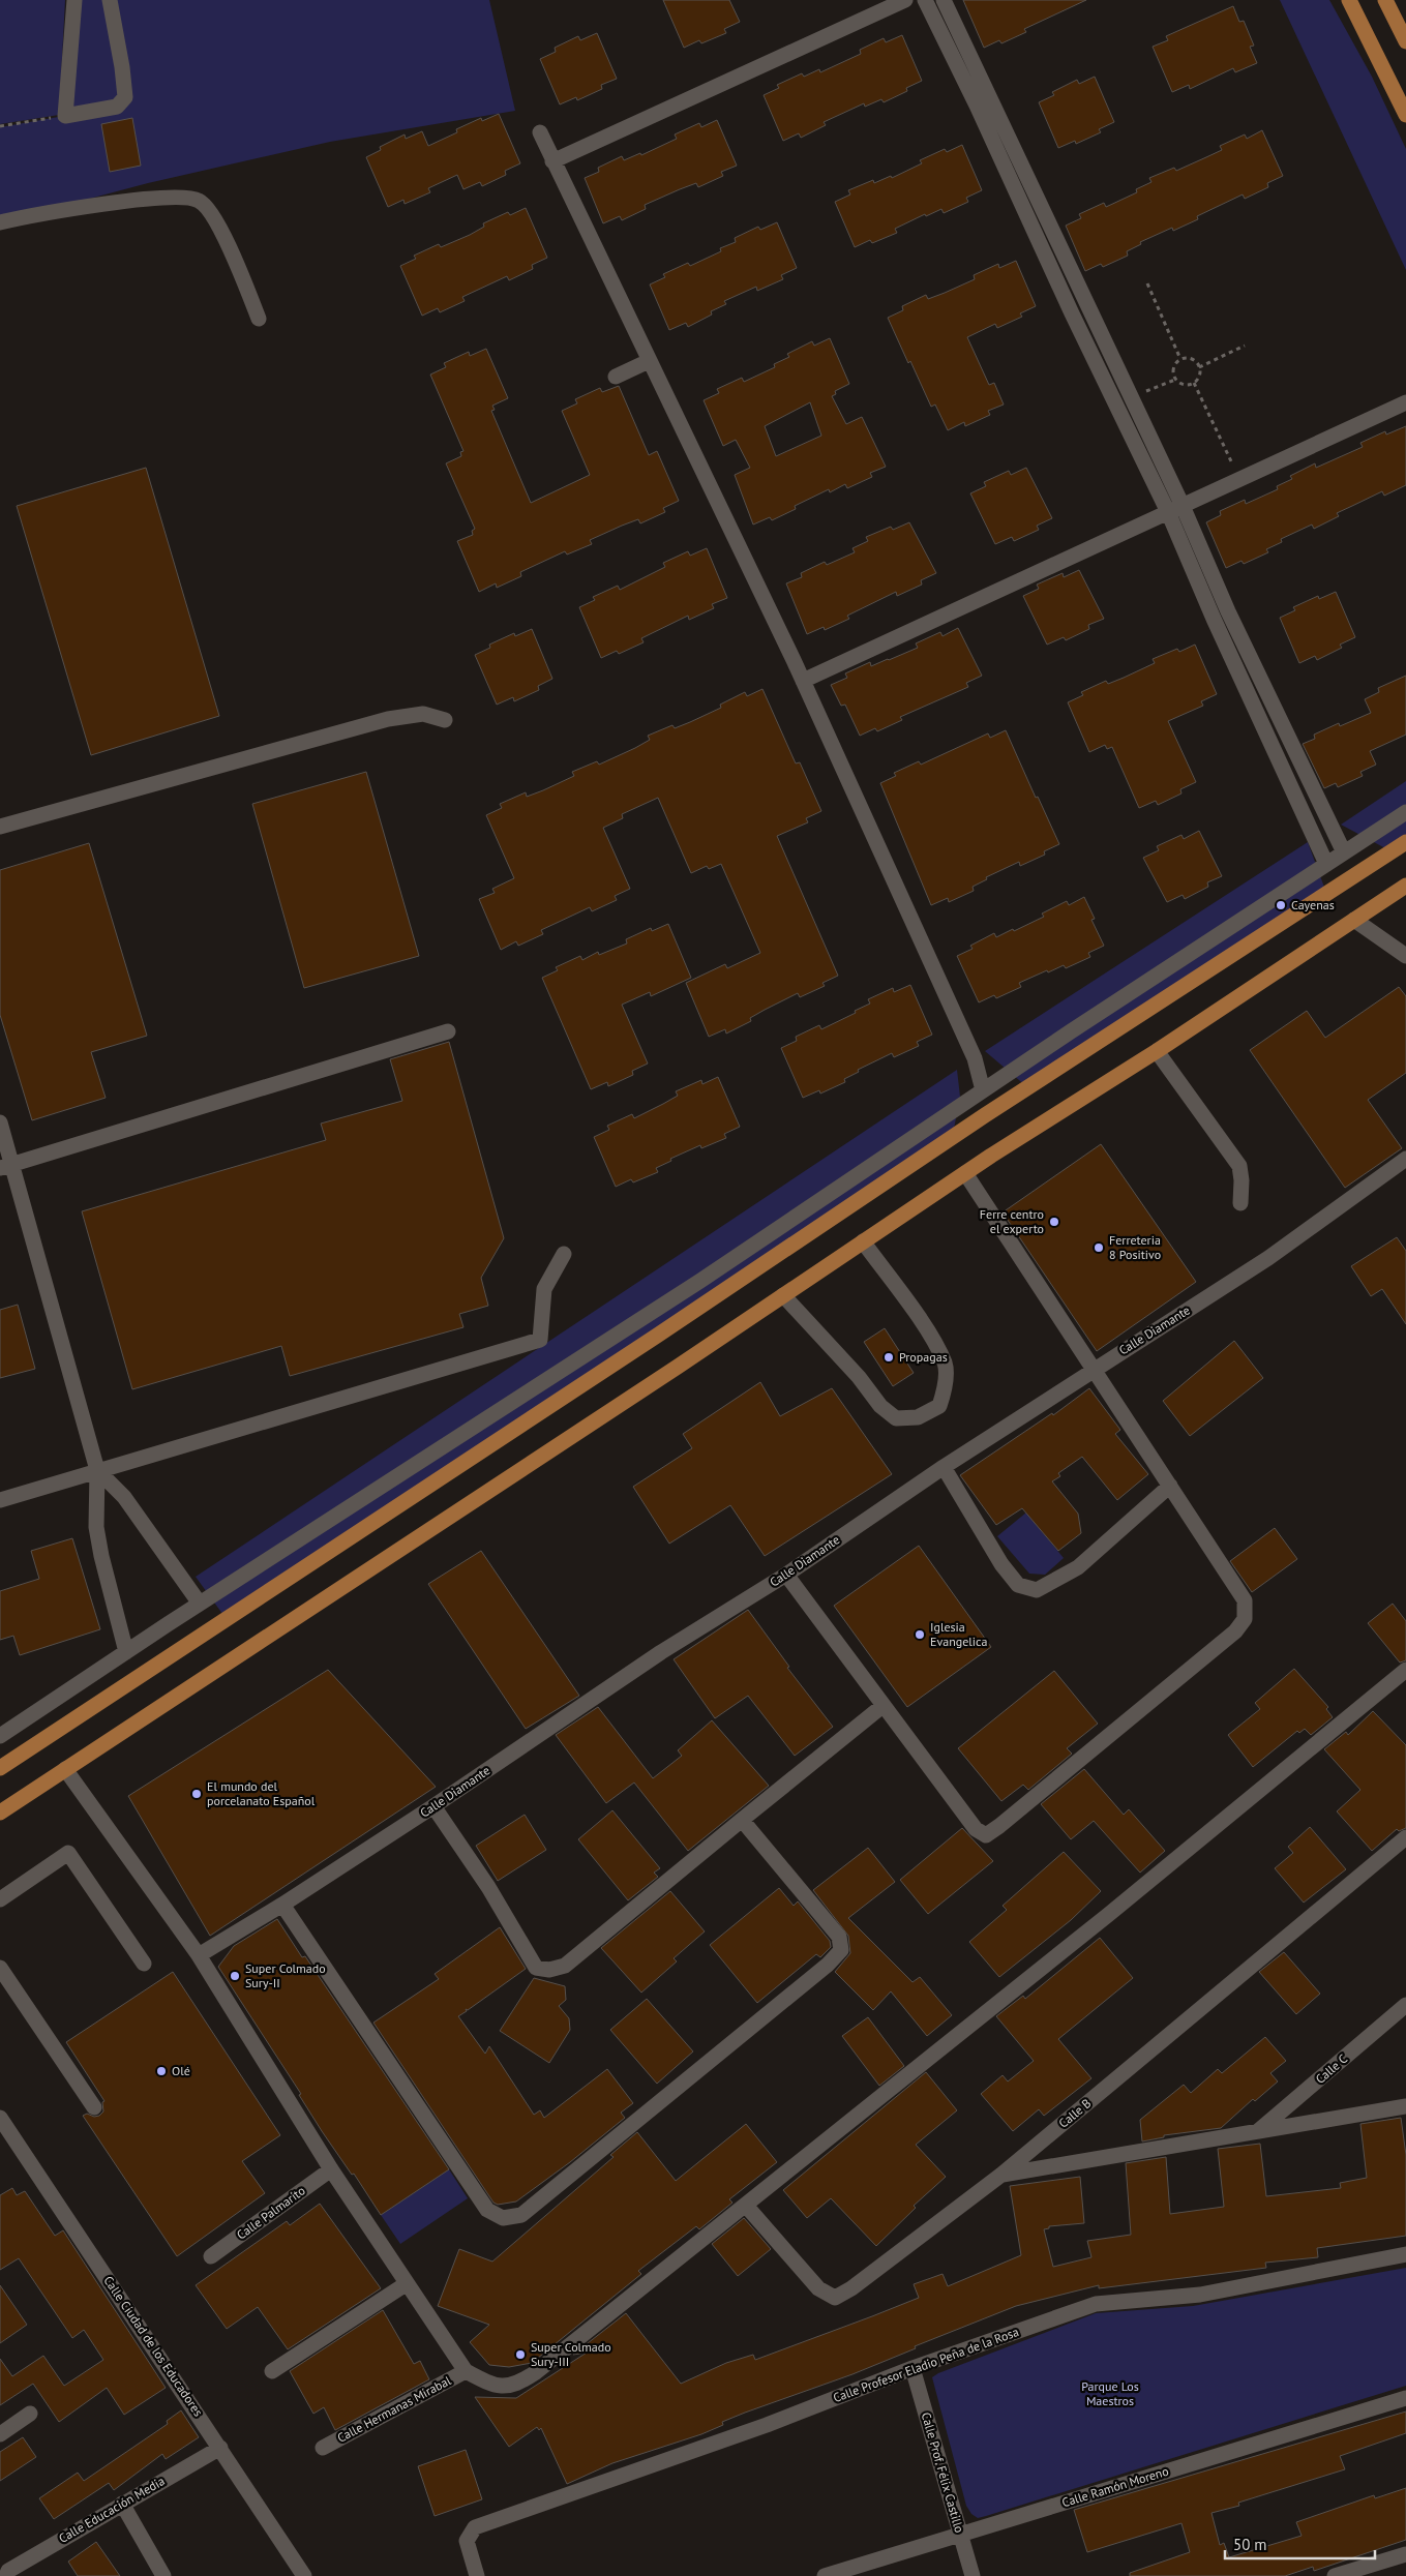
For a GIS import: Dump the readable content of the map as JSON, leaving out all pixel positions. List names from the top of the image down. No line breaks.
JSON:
{"streets":{"street":["Calle Diamante","Calle C","Calle B","Calle Palmarito","Calle Ciudad de los Educadores","Calle Profesor Eladio Peña de la Rosa","Calle Hermanas Mirabal","Calle Prof. Félix Castillo","Calle Ramón Moreno","Calle Educación Media"]},"crossings":[["Calle Ciudad de los Educadores","Calle Educación Media"],["Calle Profesor Eladio Peña de la Rosa","Calle Prof. Félix Castillo"],["Calle Prof. Félix Castillo","Calle Ramón Moreno"]],"parks":["Parque Los Maestros"],"places":["Cayenas","Ferre centro el experto","Ferreteria 8 Positivo","Propagas","Iglesia Evangelica","El mundo del porcelanato Español","Super Colmado Sury-II","Olé","Super Colmado Sury-III"],"scale_bar":"50 m"}
